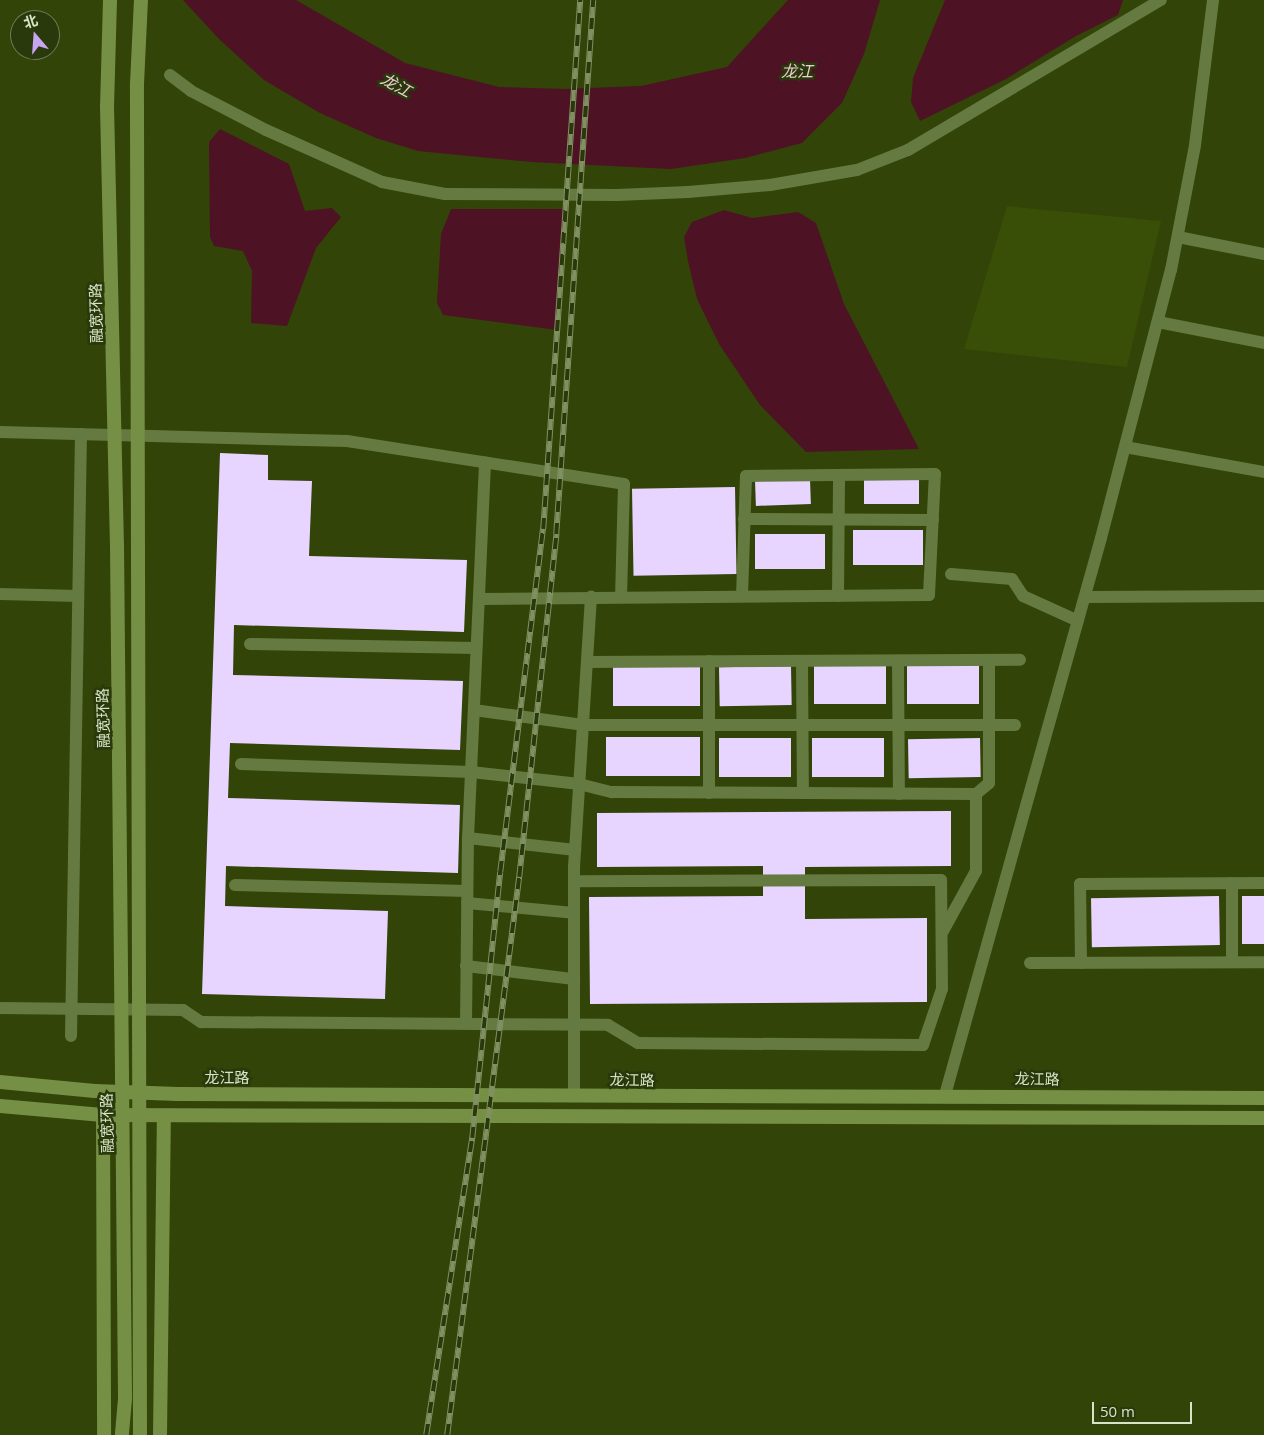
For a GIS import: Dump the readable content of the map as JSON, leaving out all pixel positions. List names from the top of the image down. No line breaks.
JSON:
{"streets":{"main road":["融宽环路","龙江路"]},"water":["龙江"],"scale_bar":"50 m","north":"top"}
